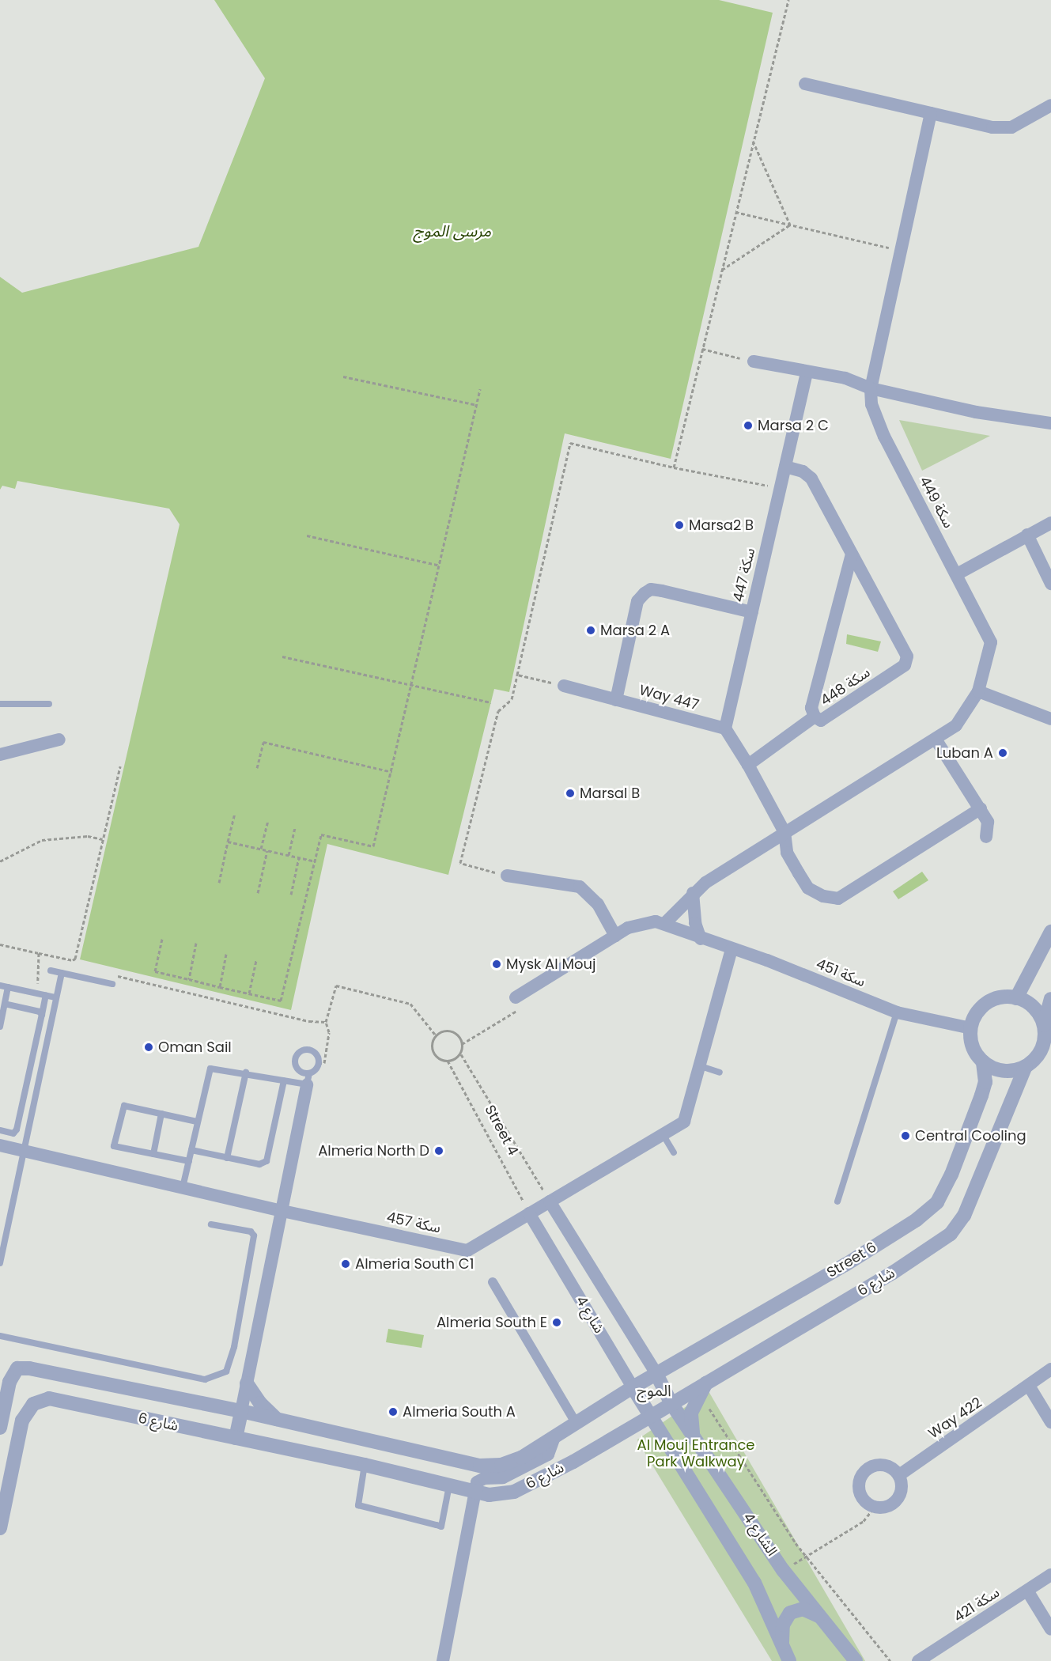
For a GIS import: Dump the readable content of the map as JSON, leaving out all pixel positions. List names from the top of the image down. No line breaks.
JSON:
{"streets":{"street":["سكة 449","سكة 447","سكة 448","Way 447","سكة 451","سكة 457","Street 6","شارع 6","شارع 4","Way 422","الشارع 4","سكة 421"],"path":["Street 4"]},"crossings":[["سكة 447","سكة 448"],["سكة 447","Way 447"],["سكة 451","سكة 457"],["سكة 451","Street 6"],["سكة 451","شارع 6"],["Street 4","سكة 457"],["Street 4","شارع 4"],["سكة 457","شارع 4"],["Street 6","شارع 6"],["Street 6","شارع 4"],["شارع 6","شارع 4"],["شارع 6","الشارع 4"],["شارع 4","الشارع 4"]],"districts":["الموج"],"water":["مرسى الموج"],"parks":["Al Mouj Entrance Park Walkway"],"places":["Marsa 2 C","Marsa2 B","Marsa 2 A","Luban A","Marsal B","Mysk Al Mouj","Oman Sail","Central Cooling","Almeria North D","Almeria South C1","Almeria South E","Almeria South A"]}
